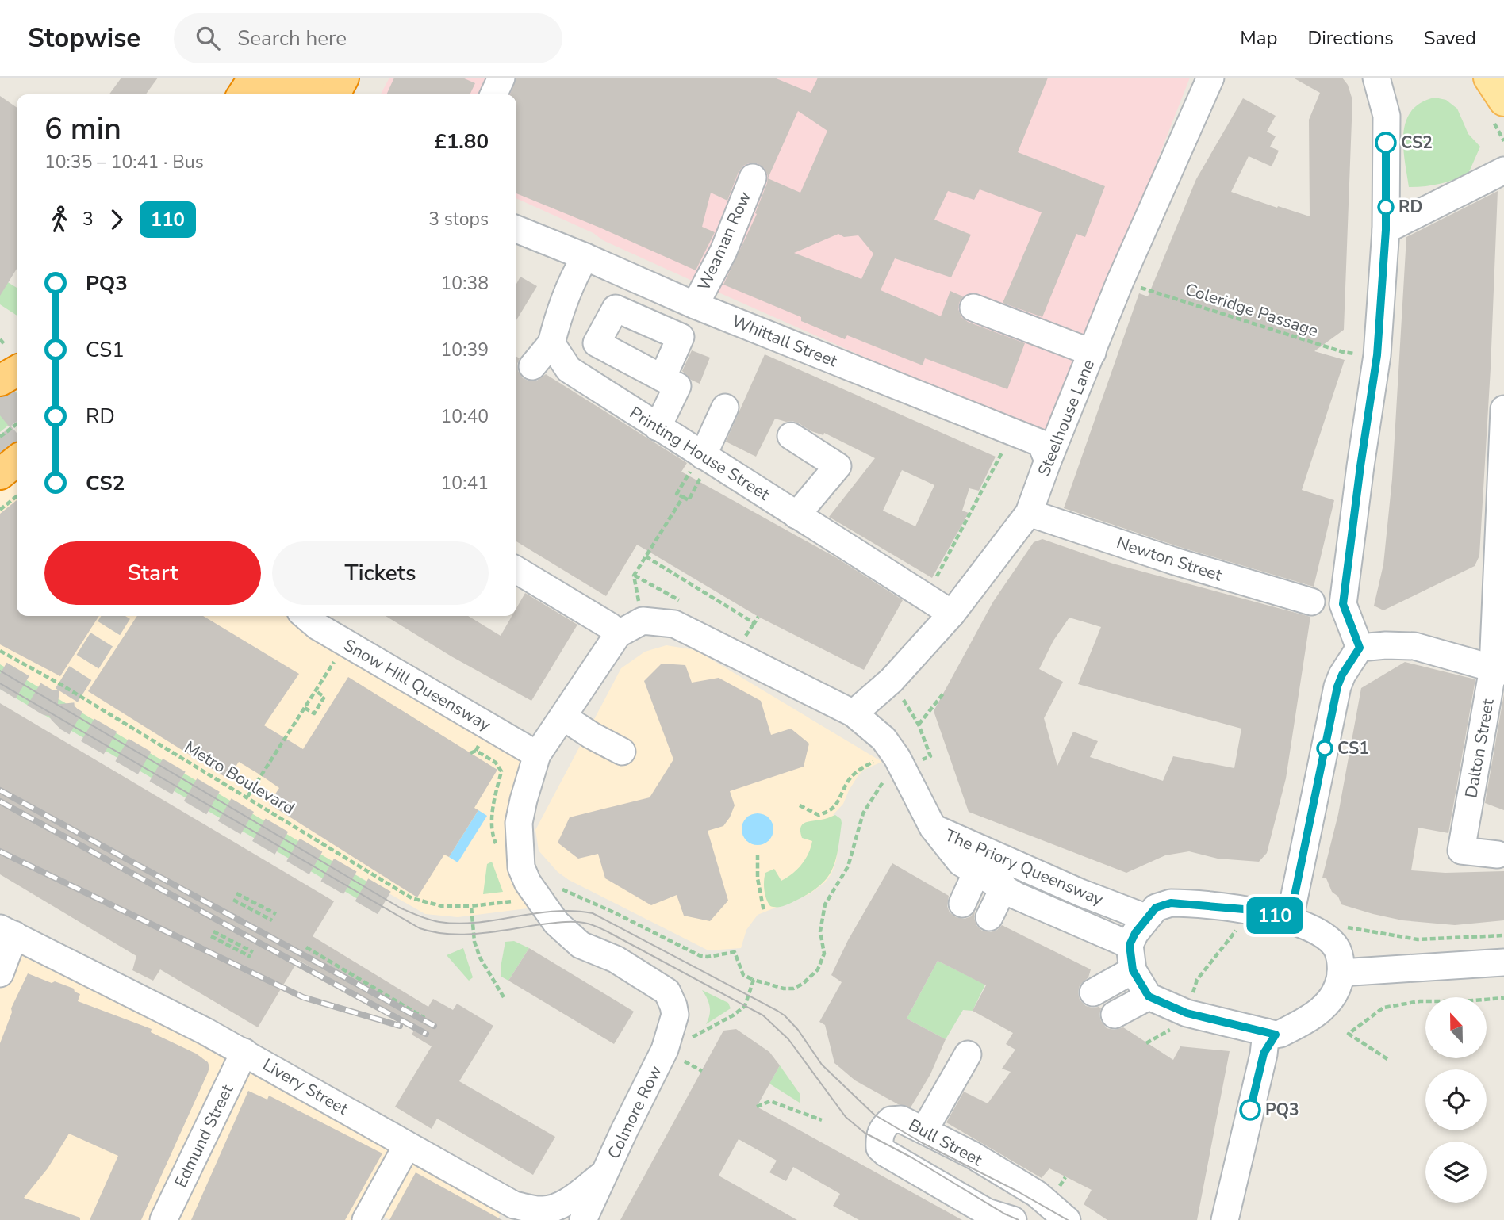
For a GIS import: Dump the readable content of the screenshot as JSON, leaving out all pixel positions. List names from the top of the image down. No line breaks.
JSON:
{"streets":{"street":["Weaman Row","Whittall Street","Steelhouse Lane","Printing House Street","Newton Street","Snow Hill Queensway","Dalton Street","The Priory Queensway","Livery Street","Colmore Row","Edmund Street","Bull Street"],"path":["Coleridge Passage","Metro Boulevard"]},"crossings":[["Weaman Row","Whittall Street"],["Coleridge Passage","Steelhouse Lane"],["Whittall Street","Steelhouse Lane"],["Steelhouse Lane","Printing House Street"],["Steelhouse Lane","Newton Street"],["Snow Hill Queensway","Colmore Row"],["Livery Street","Colmore Row"],["Livery Street","Edmund Street"]],"places":["CS2","RD","CS1","PQ3"],"lines":["bus line 110"],"north":"top","page":{"header":"Stopwise","search":"Search here","nav":["Map","Directions","Saved"],"on_map":"110","heading":["6 min","10:35 – 10:41 · Bus","£1.80"],"legs":["3","110","3 stops"],"list":[{"name":"PQ3","value":"10:38"},{"name":"CS1","value":"10:39"},{"name":"RD","value":"10:40"},{"name":"CS2","value":"10:41"}],"buttons":["Start","Tickets"]}}
